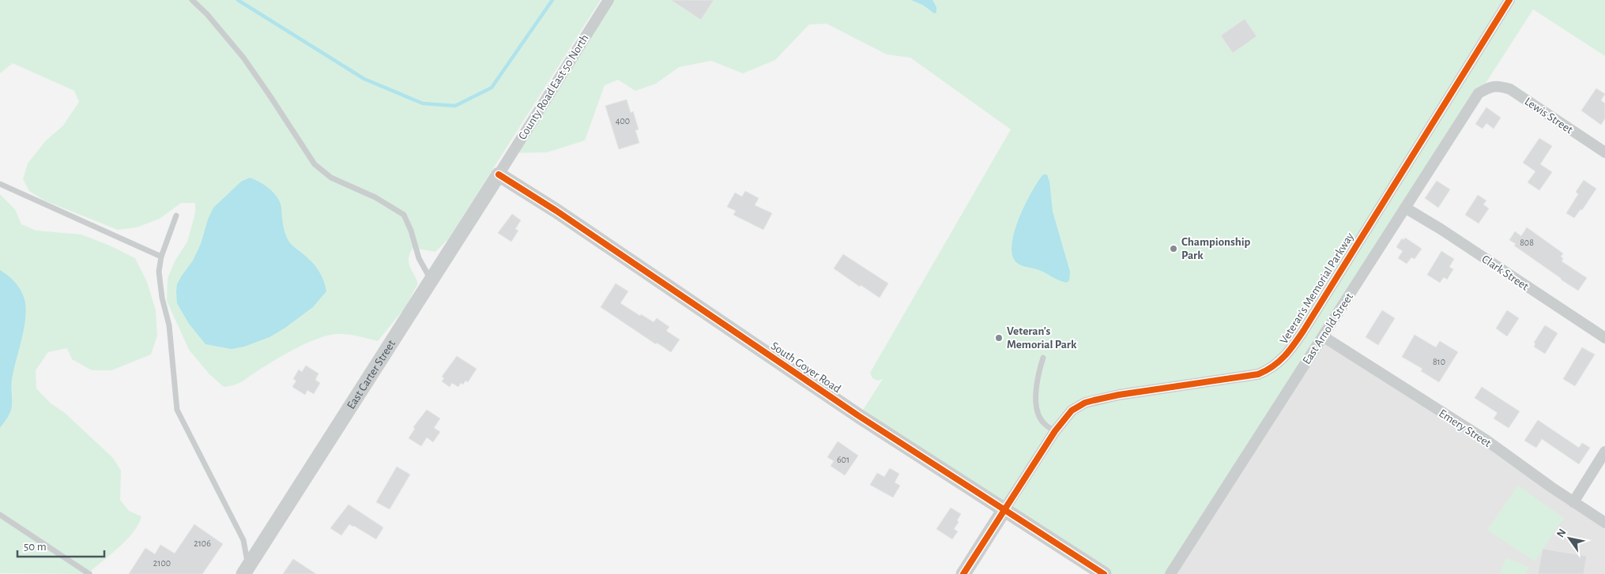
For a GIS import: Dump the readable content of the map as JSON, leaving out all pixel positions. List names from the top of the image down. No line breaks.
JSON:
{"streets":{"street":["County Road East 50 North","Lewis Street","Clark Street","Veteran's Memorial Parkway","East Arnold Street","South Goyer Road","East Carter Street","Emery Street"]},"crossings":[["County Road East 50 North","South Goyer Road"],["County Road East 50 North","East Carter Street"],["Lewis Street","East Arnold Street"],["Clark Street","East Arnold Street"],["Veteran's Memorial Parkway","South Goyer Road"],["East Arnold Street","Emery Street"],["South Goyer Road","East Carter Street"]],"places":["Championship Park","Veteran's Memorial Park"],"house_numbers":["400","808","810","601","2106","2100"],"scale_bar":"50 m","north":"top left"}
